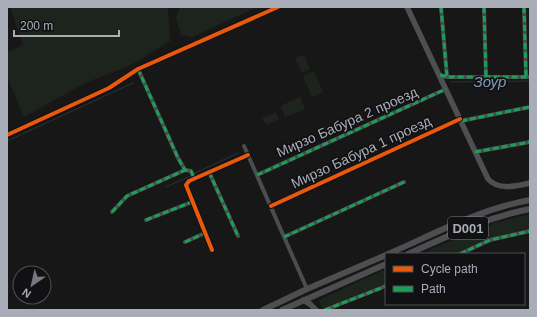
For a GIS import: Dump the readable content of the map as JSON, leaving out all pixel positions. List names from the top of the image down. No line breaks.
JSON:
{"streets":{"highway":["D001"],"street":["Мирзо Бабура 2 проезд","Мирзо Бабура 1 проезд"]},"water":["Зоур"],"legend":["Cycle path","Path"],"scale_bar":"200 m","north":"bottom left"}
